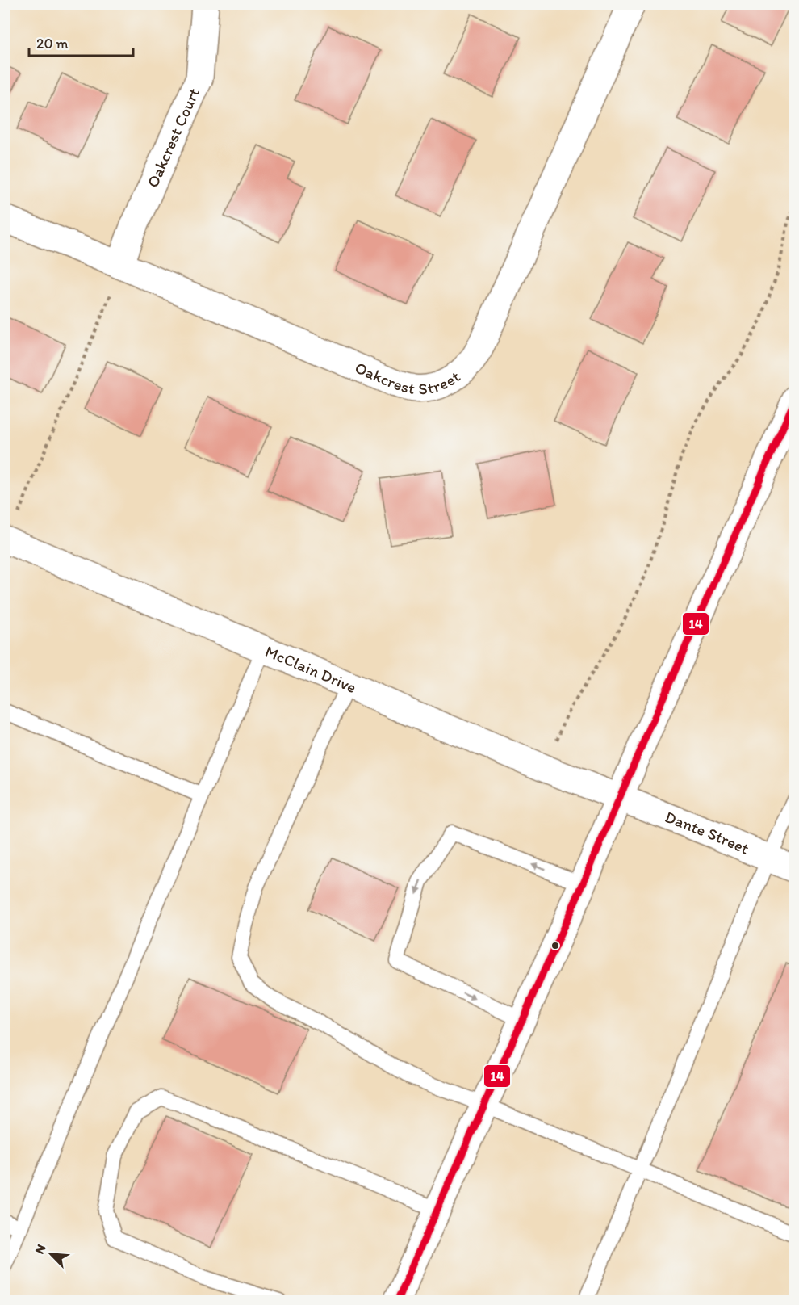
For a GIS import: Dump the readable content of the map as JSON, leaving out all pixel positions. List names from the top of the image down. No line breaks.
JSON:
{"streets":{"street":["Oakcrest Court","Oakcrest Street","McClain Drive","Dante Street"]},"crossings":[["Oakcrest Court","Oakcrest Street"],["McClain Drive","Dante Street"]],"lines":["transit line 14"],"scale_bar":"20 m","north":"top left"}
